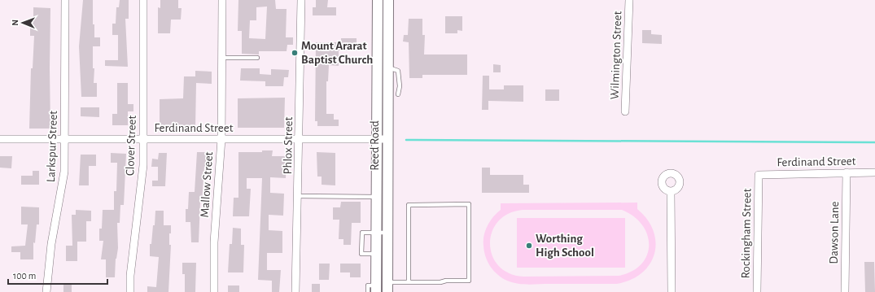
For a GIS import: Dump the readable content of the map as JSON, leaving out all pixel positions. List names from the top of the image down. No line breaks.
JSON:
{"streets":{"street":["Wilmington Street","Ferdinand Street","Clover Street","Phlox Street","Reed Road","Larkspur Street","Mallow Street","Dawson Lane","Rockingham Street"]},"crossings":[["Ferdinand Street","Clover Street"],["Ferdinand Street","Phlox Street"],["Ferdinand Street","Reed Road"],["Ferdinand Street","Larkspur Street"],["Ferdinand Street","Mallow Street"],["Ferdinand Street","Dawson Lane"],["Ferdinand Street","Rockingham Street"]],"places":["Mount Ararat Baptist Church","Worthing High School"],"scale_bar":"100 m","north":"left"}
